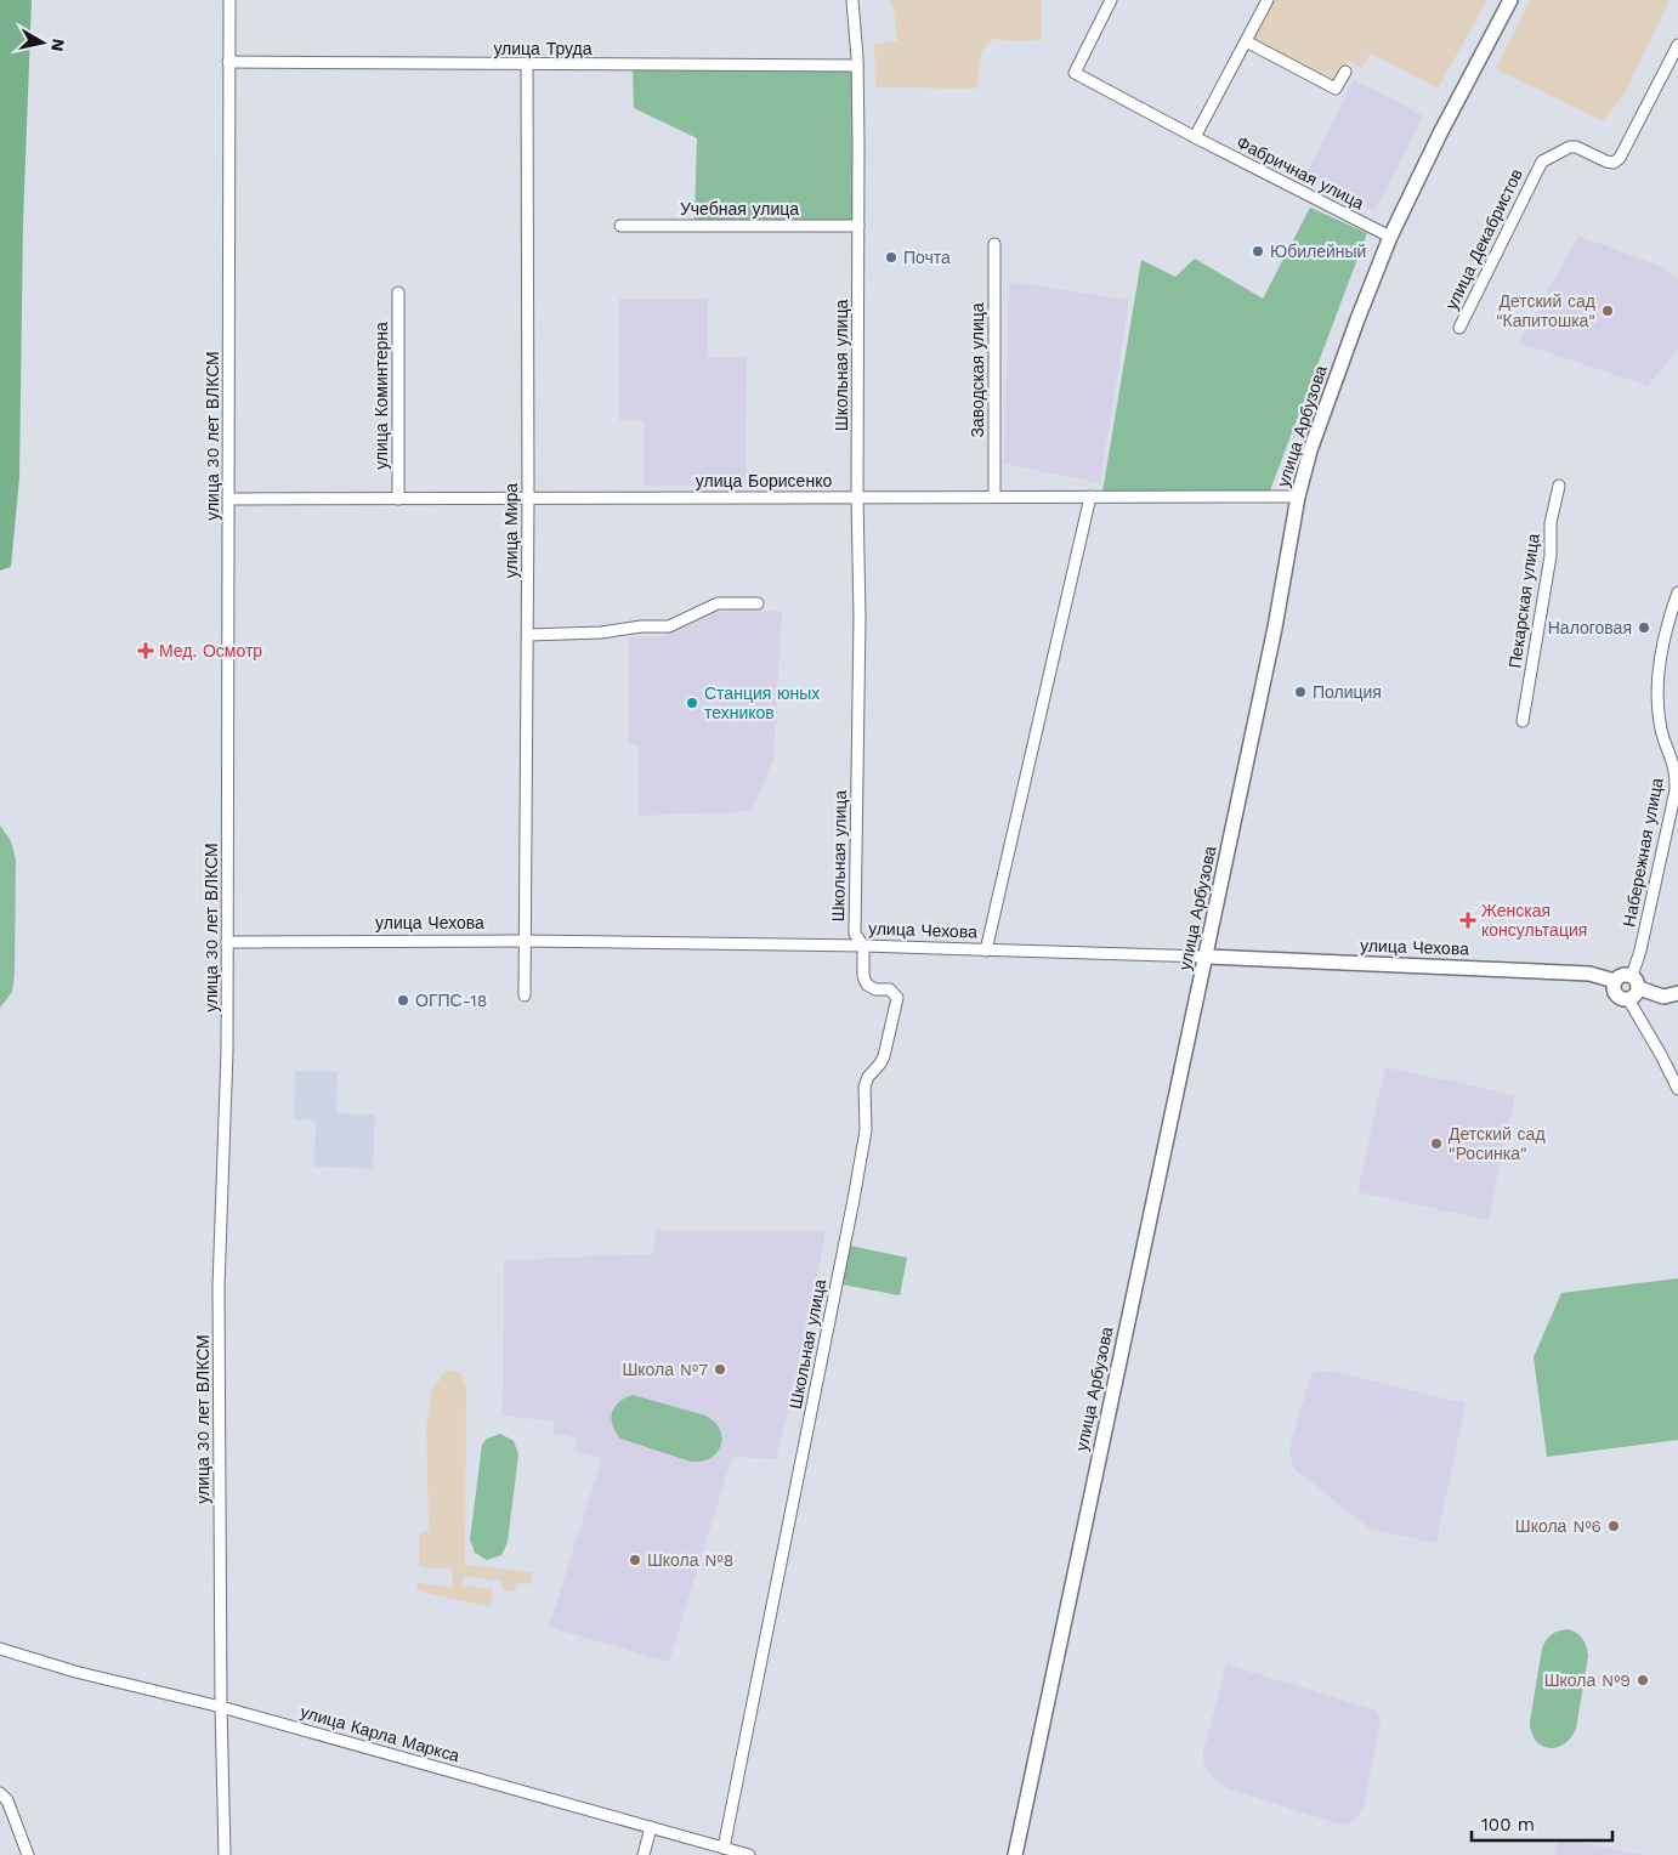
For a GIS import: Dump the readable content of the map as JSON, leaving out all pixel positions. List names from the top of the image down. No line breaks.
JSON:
{"streets":{"street":["улица Труда","Фабричная улица","Учебная улица","улица Декабристов","Школьная улица","Заводская улица","улица Коминтерна","улица Арбузова","улица 30 лет ВЛКСМ","улица Борисенко","улица Мира","Пекарская улица","Набережная улица","улица Чехова","улица Карла Маркса"]},"crossings":[["улица Труда","Школьная улица"],["улица Труда","улица 30 лет ВЛКСМ"],["улица Труда","улица Мира"],["Фабричная улица","улица Арбузова"],["Учебная улица","Школьная улица"],["Школьная улица","улица Борисенко"],["Школьная улица","улица Чехова"],["Школьная улица","улица Карла Маркса"],["Заводская улица","улица Борисенко"],["улица Коминтерна","улица Борисенко"],["улица Арбузова","улица Борисенко"],["улица Арбузова","улица Чехова"],["улица 30 лет ВЛКСМ","улица Борисенко"],["улица 30 лет ВЛКСМ","улица Чехова"],["улица 30 лет ВЛКСМ","улица Карла Маркса"],["улица Борисенко","улица Мира"],["улица Мира","улица Чехова"],["Набережная улица","улица Чехова"]],"places":{"other":["Юбилейный","Почта","Детский сад \"Капитошка\"","Налоговая","Полиция","Станция юных техников","ОГПС-18","Детский сад \"Росинка\"","Школа №7","Школа №6","Школа №8","Школа №9"],"health":["Мед. Осмотр","Женская консультация"]},"scale_bar":"100 m","north":"right"}
